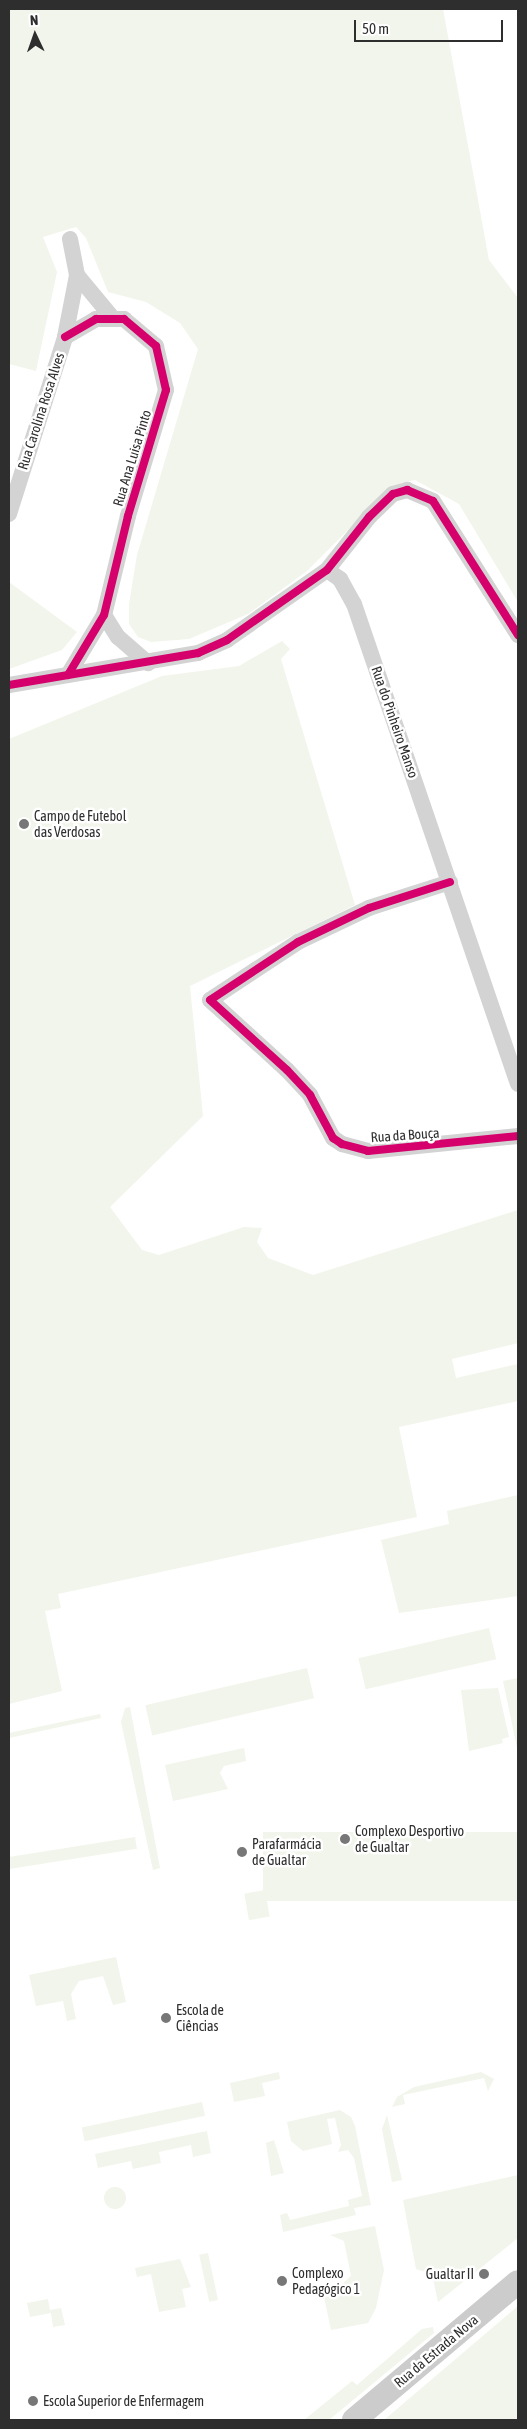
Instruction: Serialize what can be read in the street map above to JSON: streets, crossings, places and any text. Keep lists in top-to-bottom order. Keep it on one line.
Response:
{"streets":{"main road":["Rua da Estrada Nova"],"street":["Rua Carolina Rosa Alves","Rua Ana Luisa Pinto","Rua do Pinheiro Manso","Rua da Bouça"]},"crossings":[["Rua do Pinheiro Manso","Rua da Bouça"]],"places":["Campo de Futebol das Verdosas","Complexo Desportivo de Gualtar","Parafarmácia de Gualtar","Escola de Ciências","Gualtar II","Complexo Pedagógico 1","Escola Superior de Enfermagem"],"scale_bar":"50 m","north":"top"}
